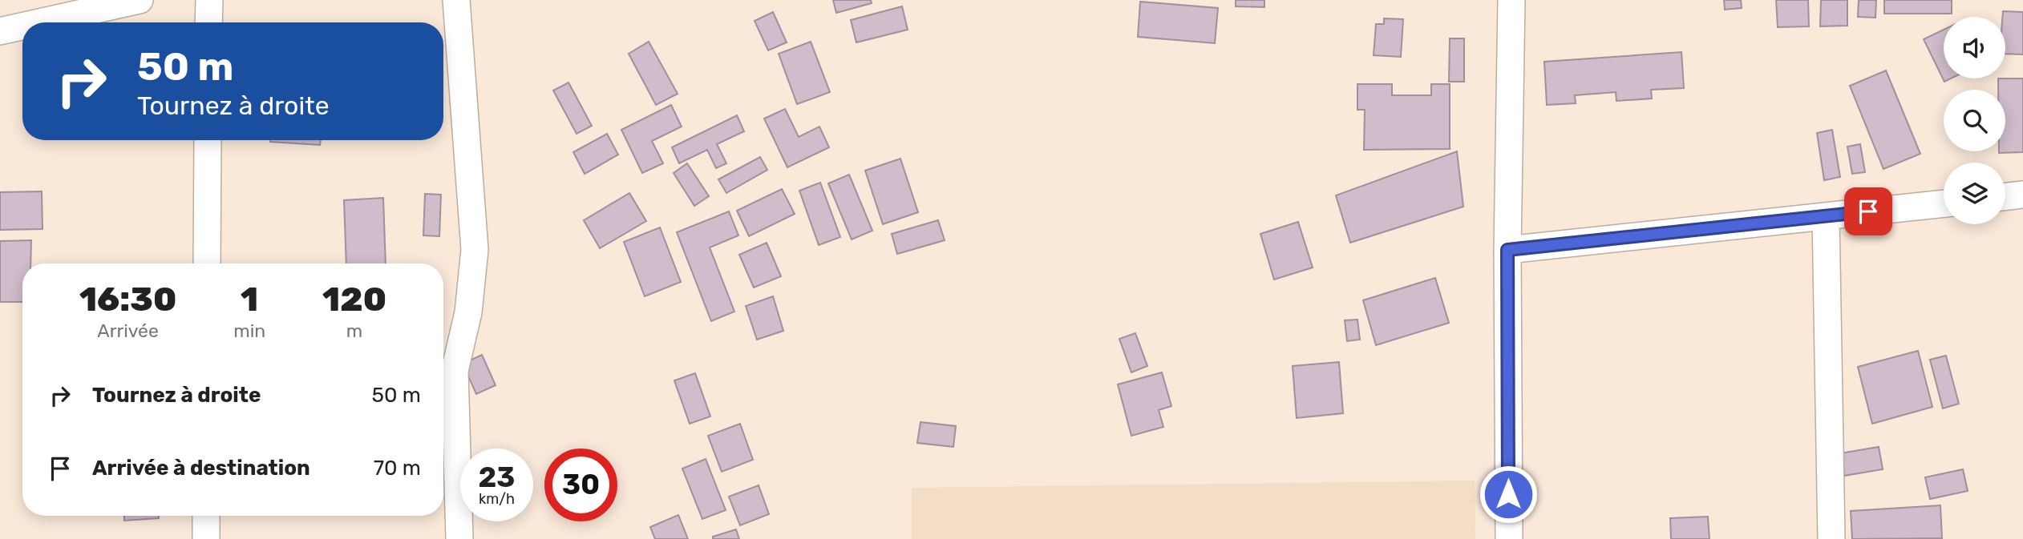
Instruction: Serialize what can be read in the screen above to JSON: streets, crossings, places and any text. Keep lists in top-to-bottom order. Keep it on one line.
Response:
{"page":{"turn":["50 m","Tournez à droite"],"eta":["16:30","Arrivée","1","min","120","m"],"list":[{"name":"Tournez à droite","value":"50 m"},{"name":"Arrivée à destination","value":"70 m"}],"speed":"23 km/h","limit":"30"}}
